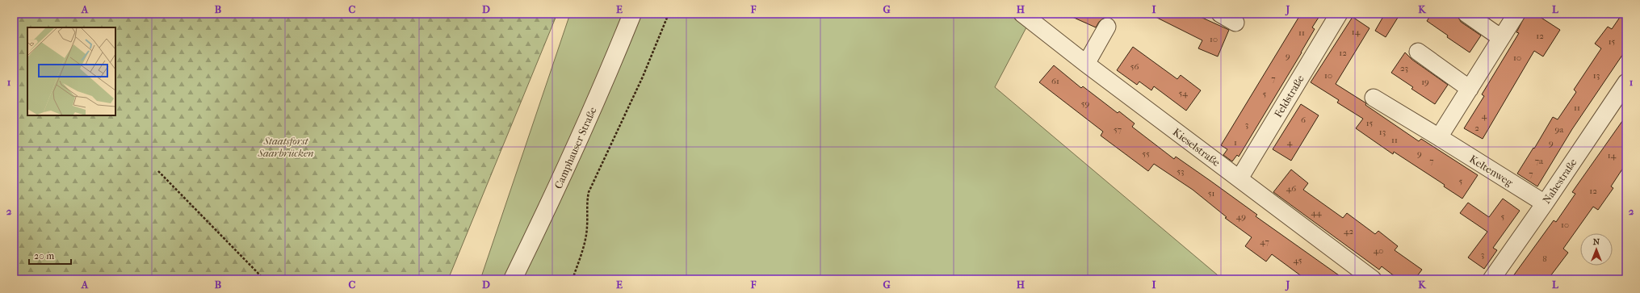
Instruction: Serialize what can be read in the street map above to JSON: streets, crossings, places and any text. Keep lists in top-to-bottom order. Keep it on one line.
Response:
{"streets":{"street":["Feldstraße","Kieselstraße","Camphauser Straße","Keltenweg","Nahestraße"]},"crossings":[["Feldstraße","Kieselstraße"],["Keltenweg","Nahestraße"]],"parks":["Staatsforst Saarbrücken"],"house_numbers":["14","11","12","10","15","12","9","10","56","23","10","13","7","61","19","54","5","59","11","4","6","15","3","2","57","9a","13","11","1","4","9","55","9","14","7","7a","53","7","5","46","12","51","44","49","5","10","42","47","40","3","8","45"],"scale_bar":"20 m","north":"top","grid":{"columns":["A","B","C","D","E","F","G","H","I","J","K","L"],"rows":["1","2"]}}
